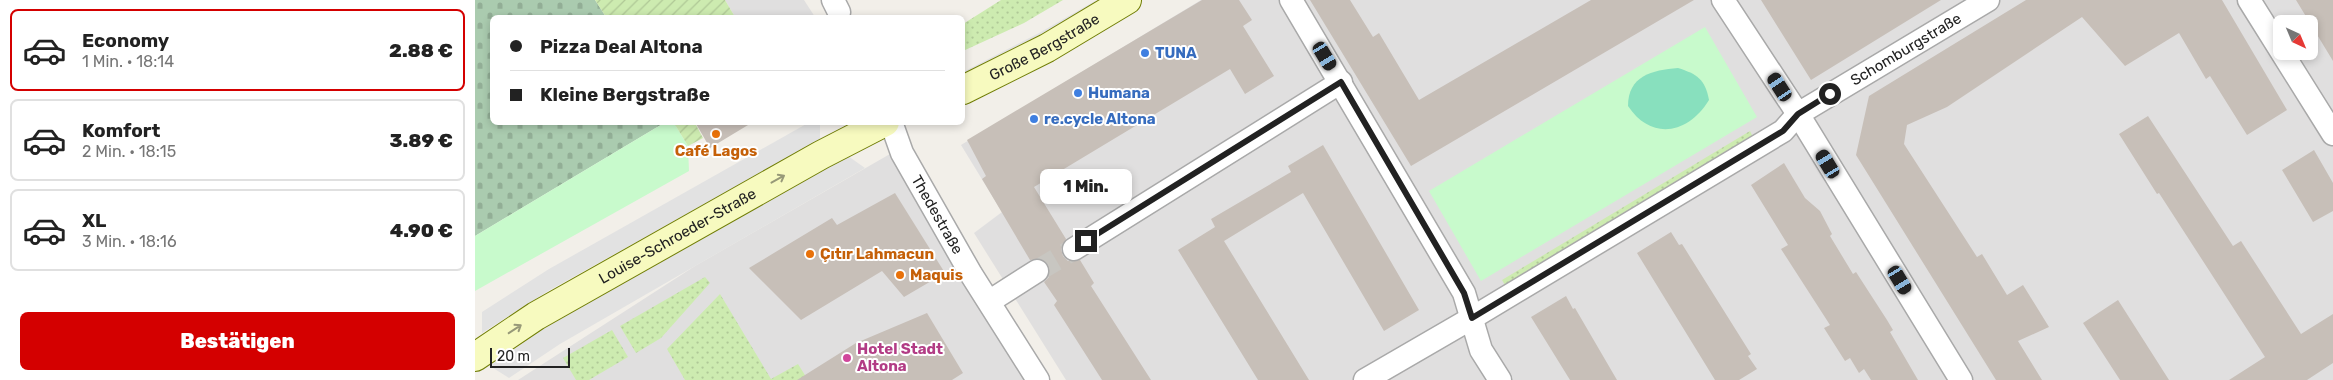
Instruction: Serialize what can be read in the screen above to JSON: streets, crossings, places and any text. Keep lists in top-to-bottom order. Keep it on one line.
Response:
{"streets":{"street":["Große Bergstraße","Schomburgstraße","Thedestraße","Louise-Schroeder-Straße"]},"one_way":["Louise-Schroeder-Straße"],"places":["TUNA","Humana","re.cycle Altona","Café Lagos","Çıtır Lahmacun","Maquis","Hotel Stadt Altona"],"scale_bar":"20 m","north":"bottom right","page":{"list":[{"name":"Economy","note":"1 Min. · 18:14","value":"2.88 €"},{"name":"Komfort","note":"2 Min. · 18:15","value":"3.89 €"},{"name":"XL","note":"3 Min. · 18:16","value":"4.90 €"}],"banner":["Pizza Deal Altona","Kleine Bergstraße"],"bubble":"1 Min.","buttons":"Bestätigen","scale":"20 m"}}
